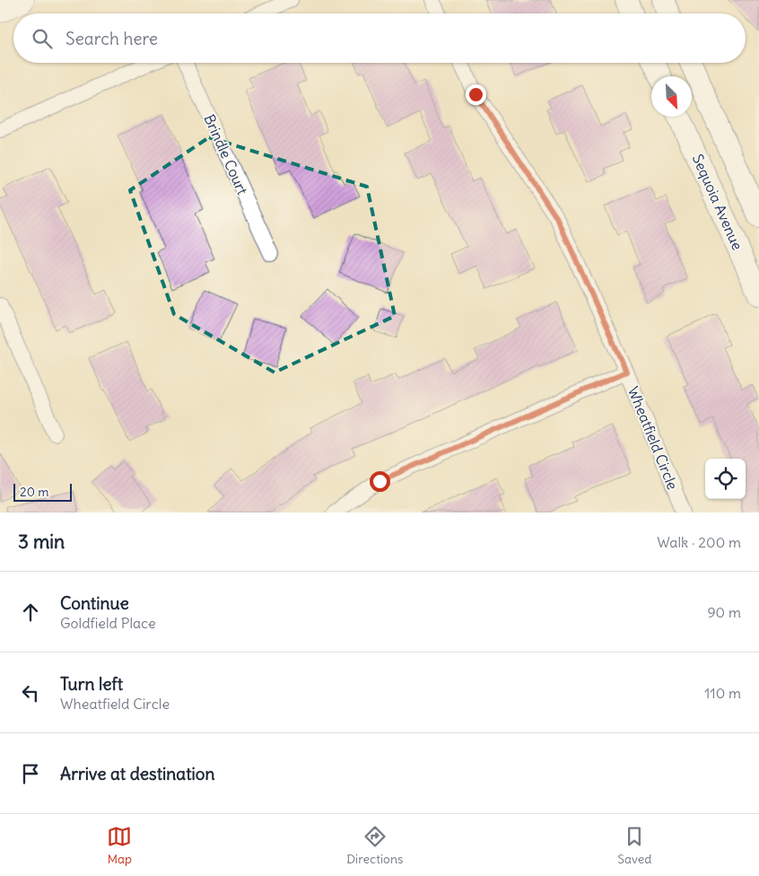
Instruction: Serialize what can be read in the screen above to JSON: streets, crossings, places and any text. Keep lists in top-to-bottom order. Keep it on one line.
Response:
{"streets":{"main road":["Sequoia Avenue"],"street":["Brindle Court","Wheatfield Circle"]},"scale_bar":"20 m","north":"bottom right","page":{"search":"Search here","scale":"20 m","heading":["3 min","Walk · 200 m"],"list":[["Continue","Goldfield Place","90 m"],["Turn left","Wheatfield Circle","110 m"],"Arrive at destination"],"nav":["Map","Directions","Saved"]}}
